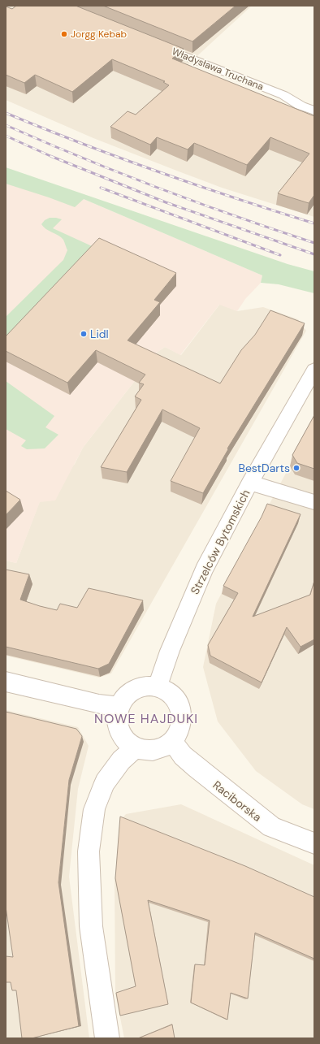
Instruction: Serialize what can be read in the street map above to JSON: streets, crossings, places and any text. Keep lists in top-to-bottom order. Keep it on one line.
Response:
{"streets":{"street":["Władysława Truchana","Strzelców Bytomskich","Raciborska"]},"crossings":[["Strzelców Bytomskich","Raciborska"]],"districts":["NOWE HAJDUKI"],"places":["Jorgg Kebab","Lidl","BestDarts"]}
